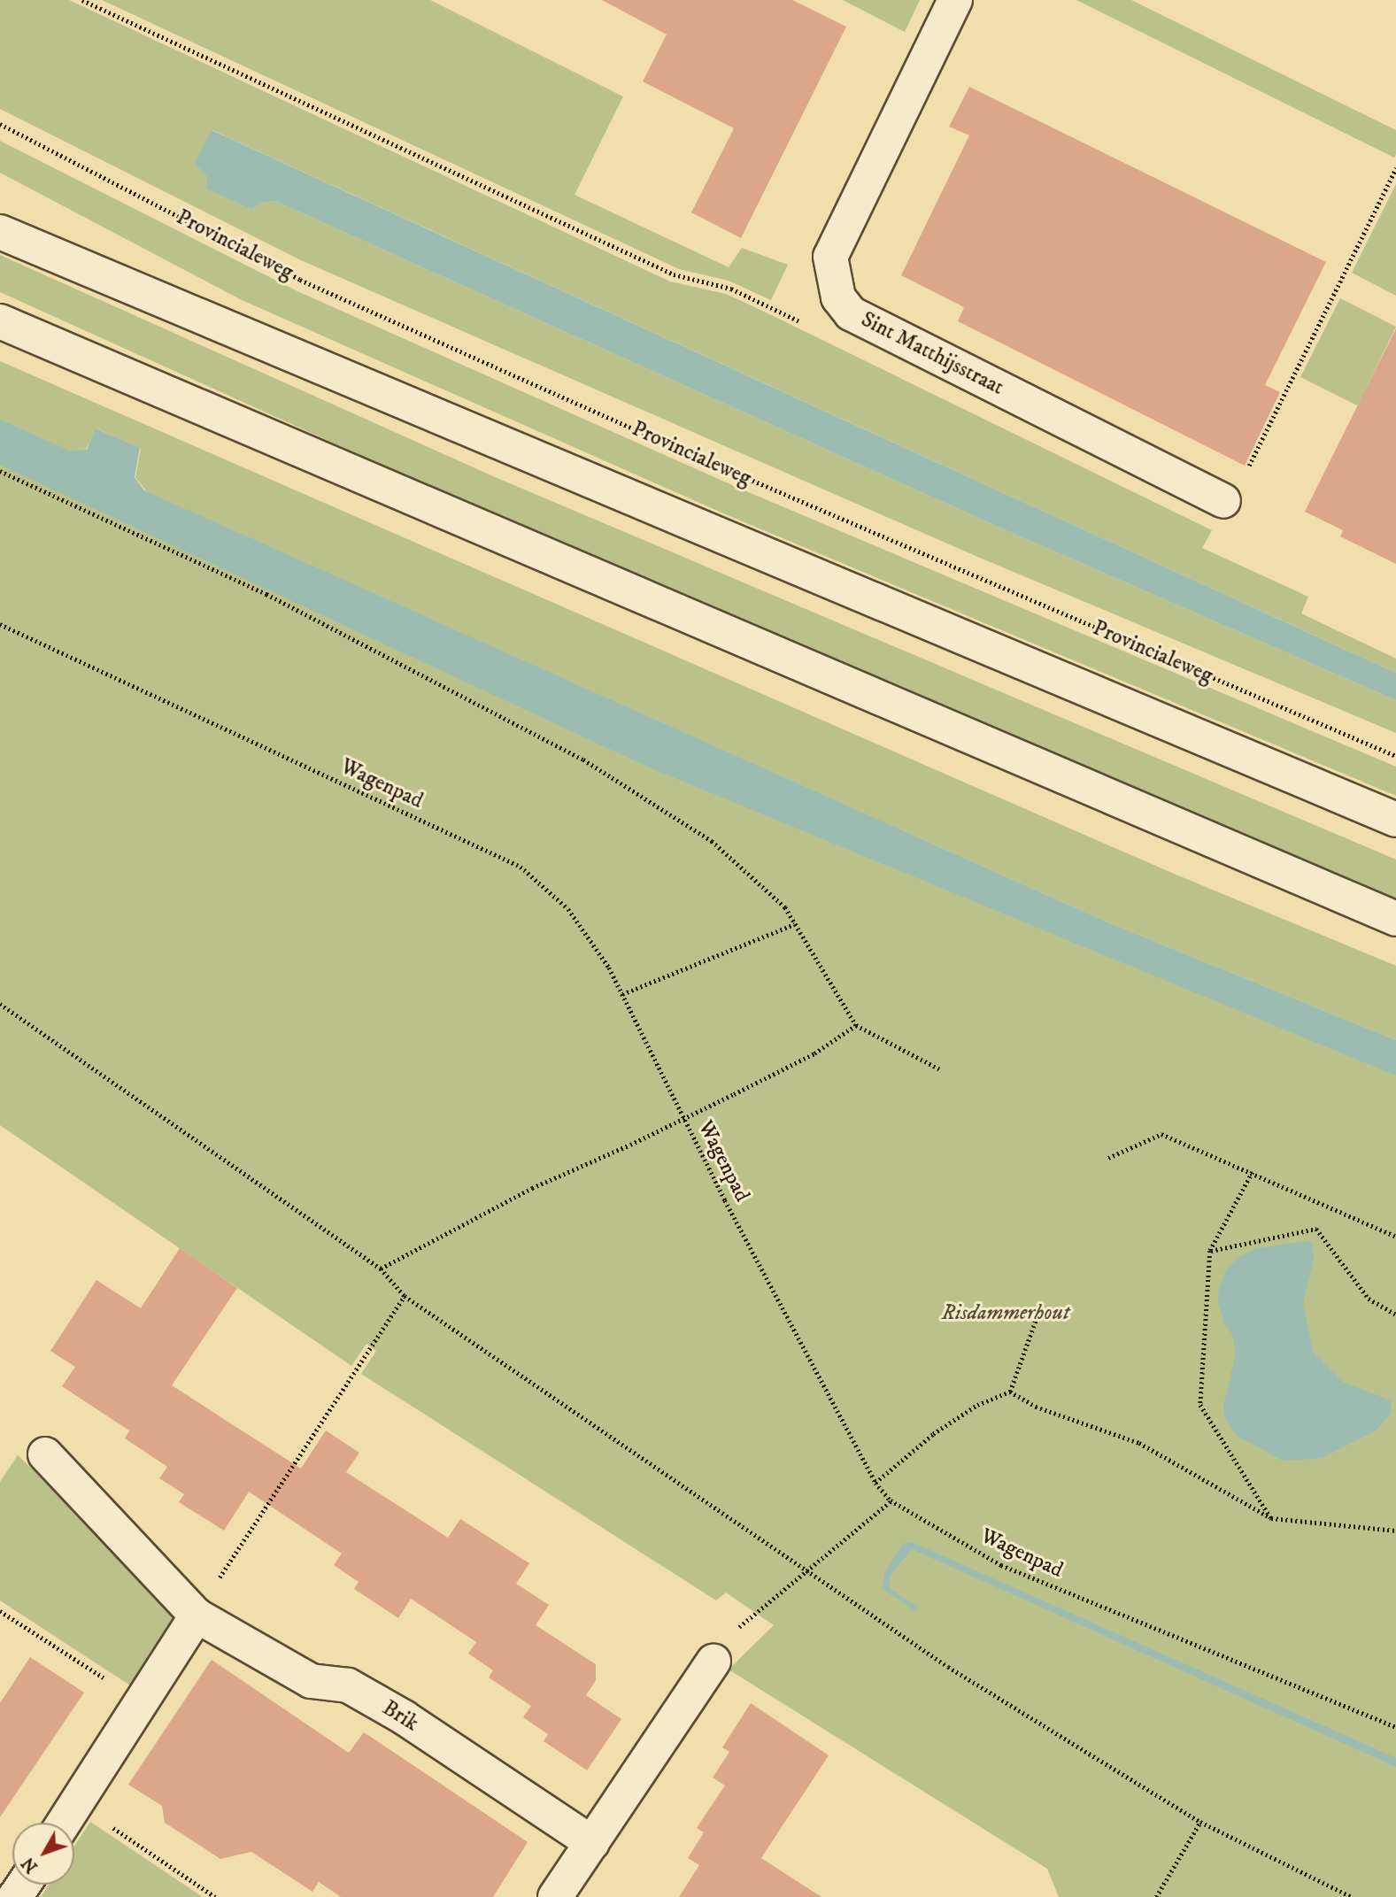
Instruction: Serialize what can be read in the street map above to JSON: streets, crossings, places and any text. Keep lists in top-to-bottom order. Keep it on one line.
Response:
{"streets":{"main road":["Sint Matthijsstraat","Brik"],"path":["Provincialeweg","Wagenpad"]},"parks":["Risdammerhout"],"north":"bottom left"}
